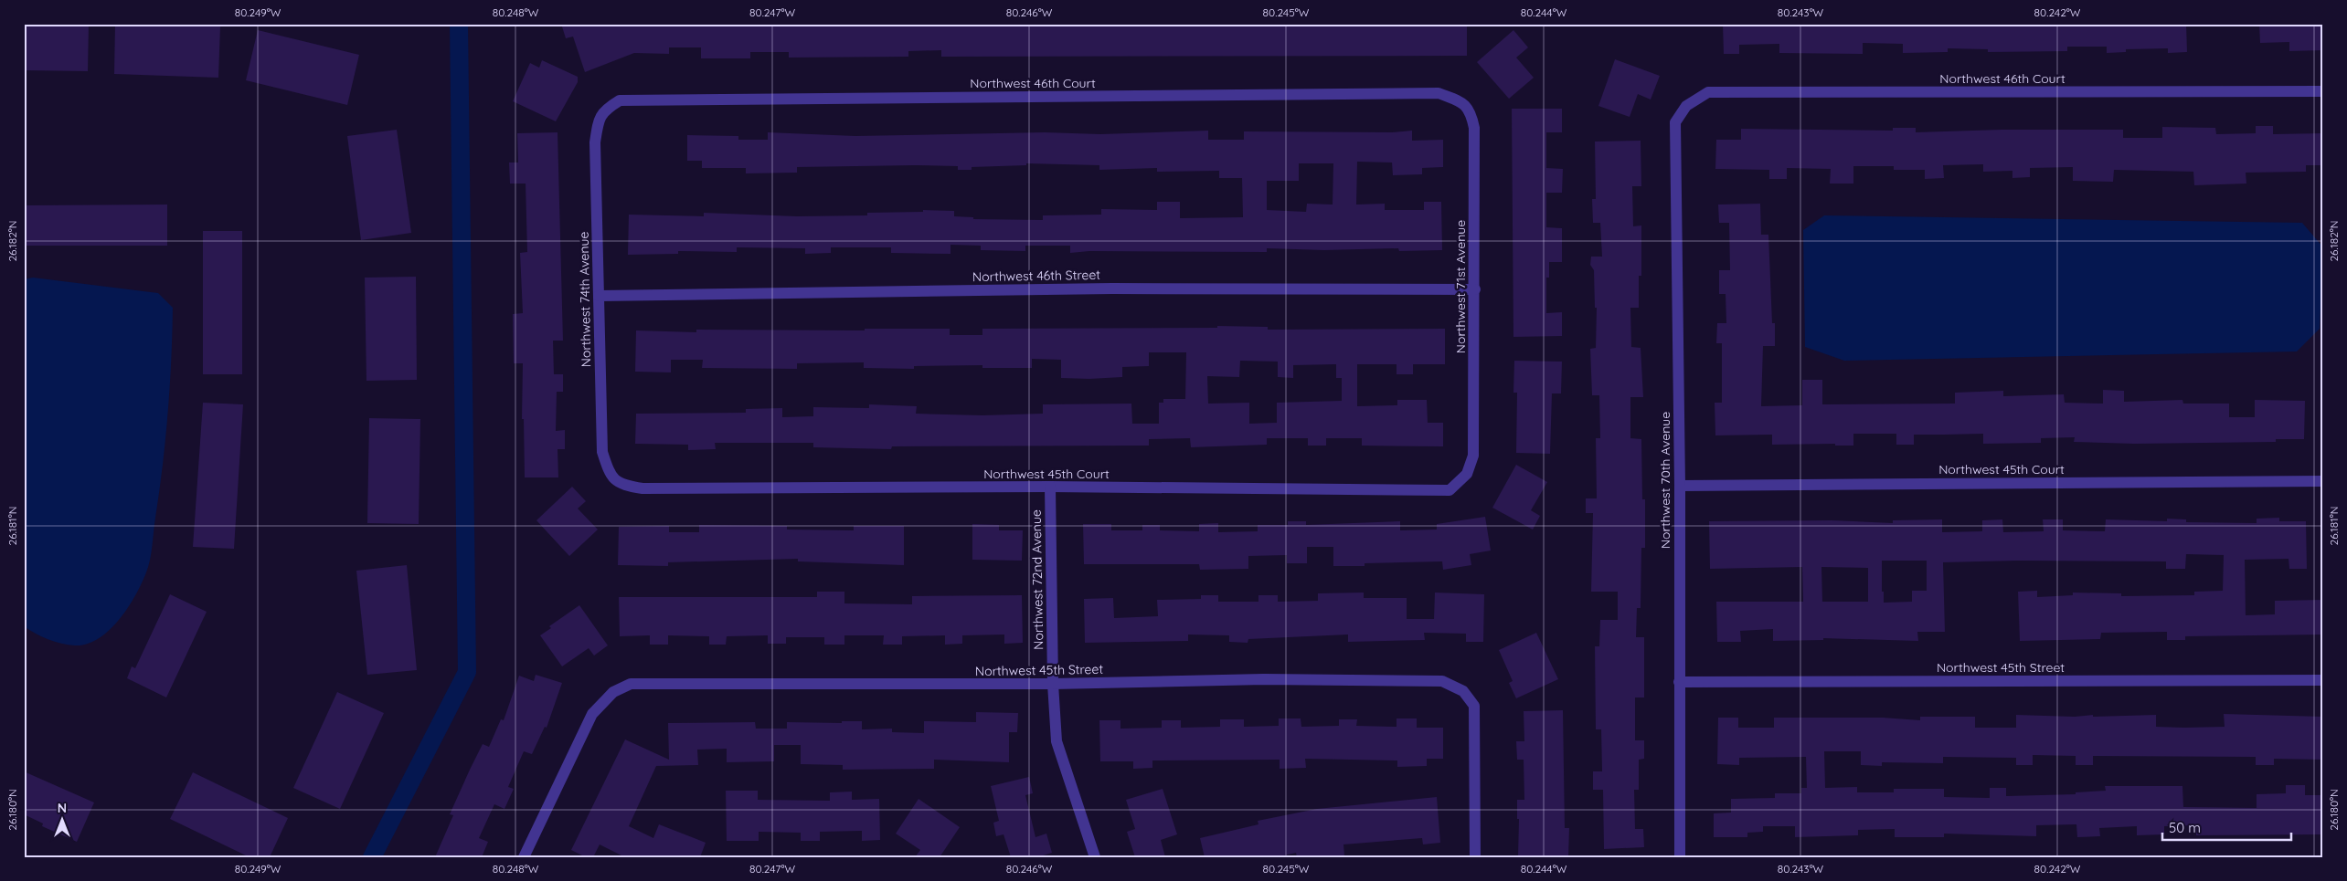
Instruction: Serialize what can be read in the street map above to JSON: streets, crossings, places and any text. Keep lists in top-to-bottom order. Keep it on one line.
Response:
{"streets":{"street":["Northwest 46th Court","Northwest 46th Street","Northwest 71st Avenue","Northwest 74th Avenue","Northwest 45th Court","Northwest 70th Avenue","Northwest 72nd Avenue","Northwest 45th Street"]},"crossings":[["Northwest 46th Court","Northwest 71st Avenue"],["Northwest 46th Court","Northwest 74th Avenue"],["Northwest 46th Court","Northwest 70th Avenue"],["Northwest 46th Street","Northwest 71st Avenue"],["Northwest 46th Street","Northwest 74th Avenue"],["Northwest 71st Avenue","Northwest 45th Court"],["Northwest 74th Avenue","Northwest 45th Court"],["Northwest 45th Court","Northwest 70th Avenue"],["Northwest 45th Court","Northwest 72nd Avenue"],["Northwest 70th Avenue","Northwest 45th Street"],["Northwest 72nd Avenue","Northwest 45th Street"]],"scale_bar":"50 m","north":"top","coordinates":["80.249°W","80.248°W","80.247°W","80.246°W","80.245°W","80.244°W","80.243°W","80.242°W","26.182°N","26.181°N","26.180°N"]}
